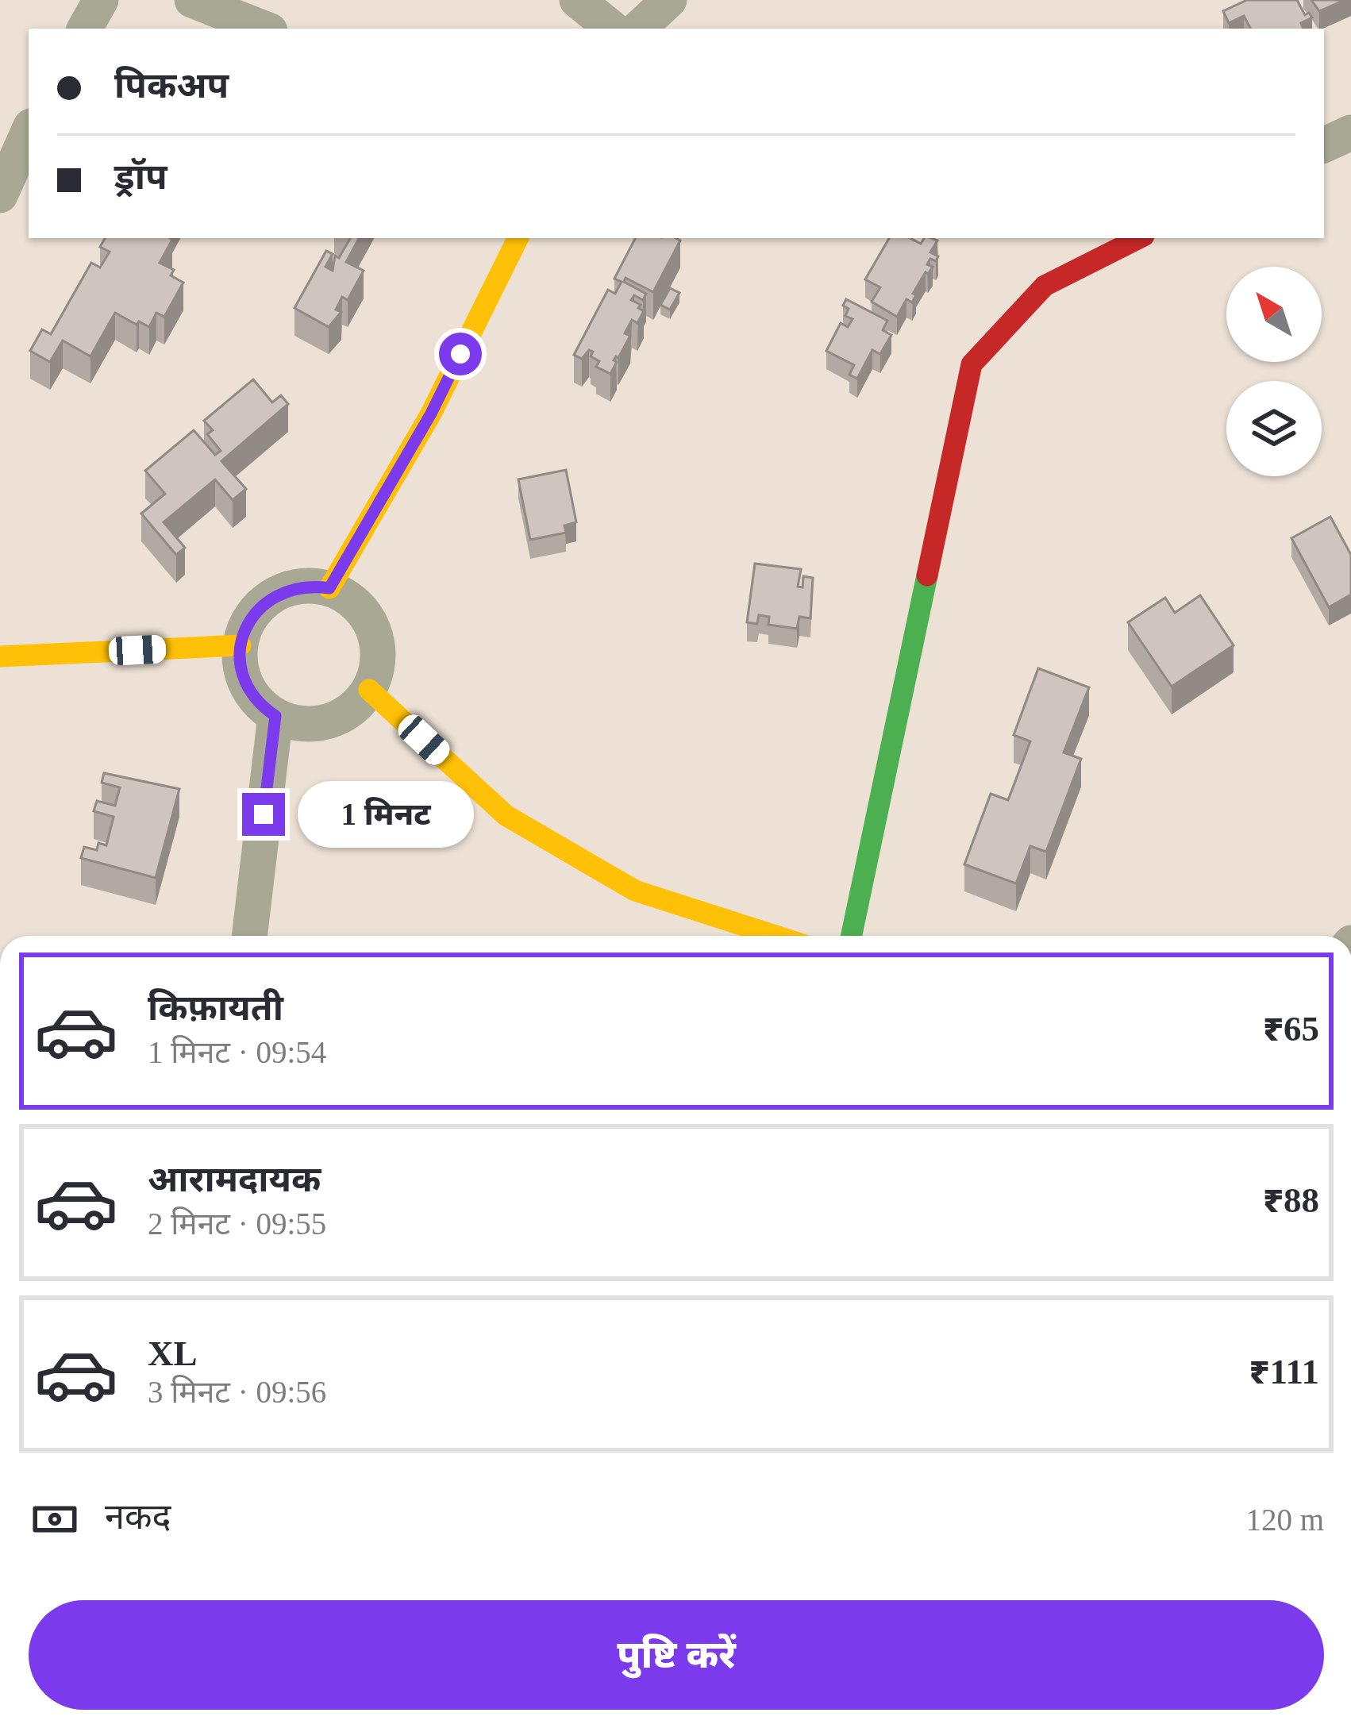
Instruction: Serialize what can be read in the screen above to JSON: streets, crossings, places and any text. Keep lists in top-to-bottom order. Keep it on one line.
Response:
{"north":"top left","page":{"banner":["पिकअप","ड्रॉप"],"bubble":"1 मिनट","list":[{"name":"किफ़ायती","note":"1 मिनट · 09:54","value":"₹65"},{"name":"आरामदायक","note":"2 मिनट · 09:55","value":"₹88"},{"name":"XL","note":"3 मिनट · 09:56","value":"₹111"}],"pay":["नकद","120 m"],"buttons":"पुष्टि करें"}}
